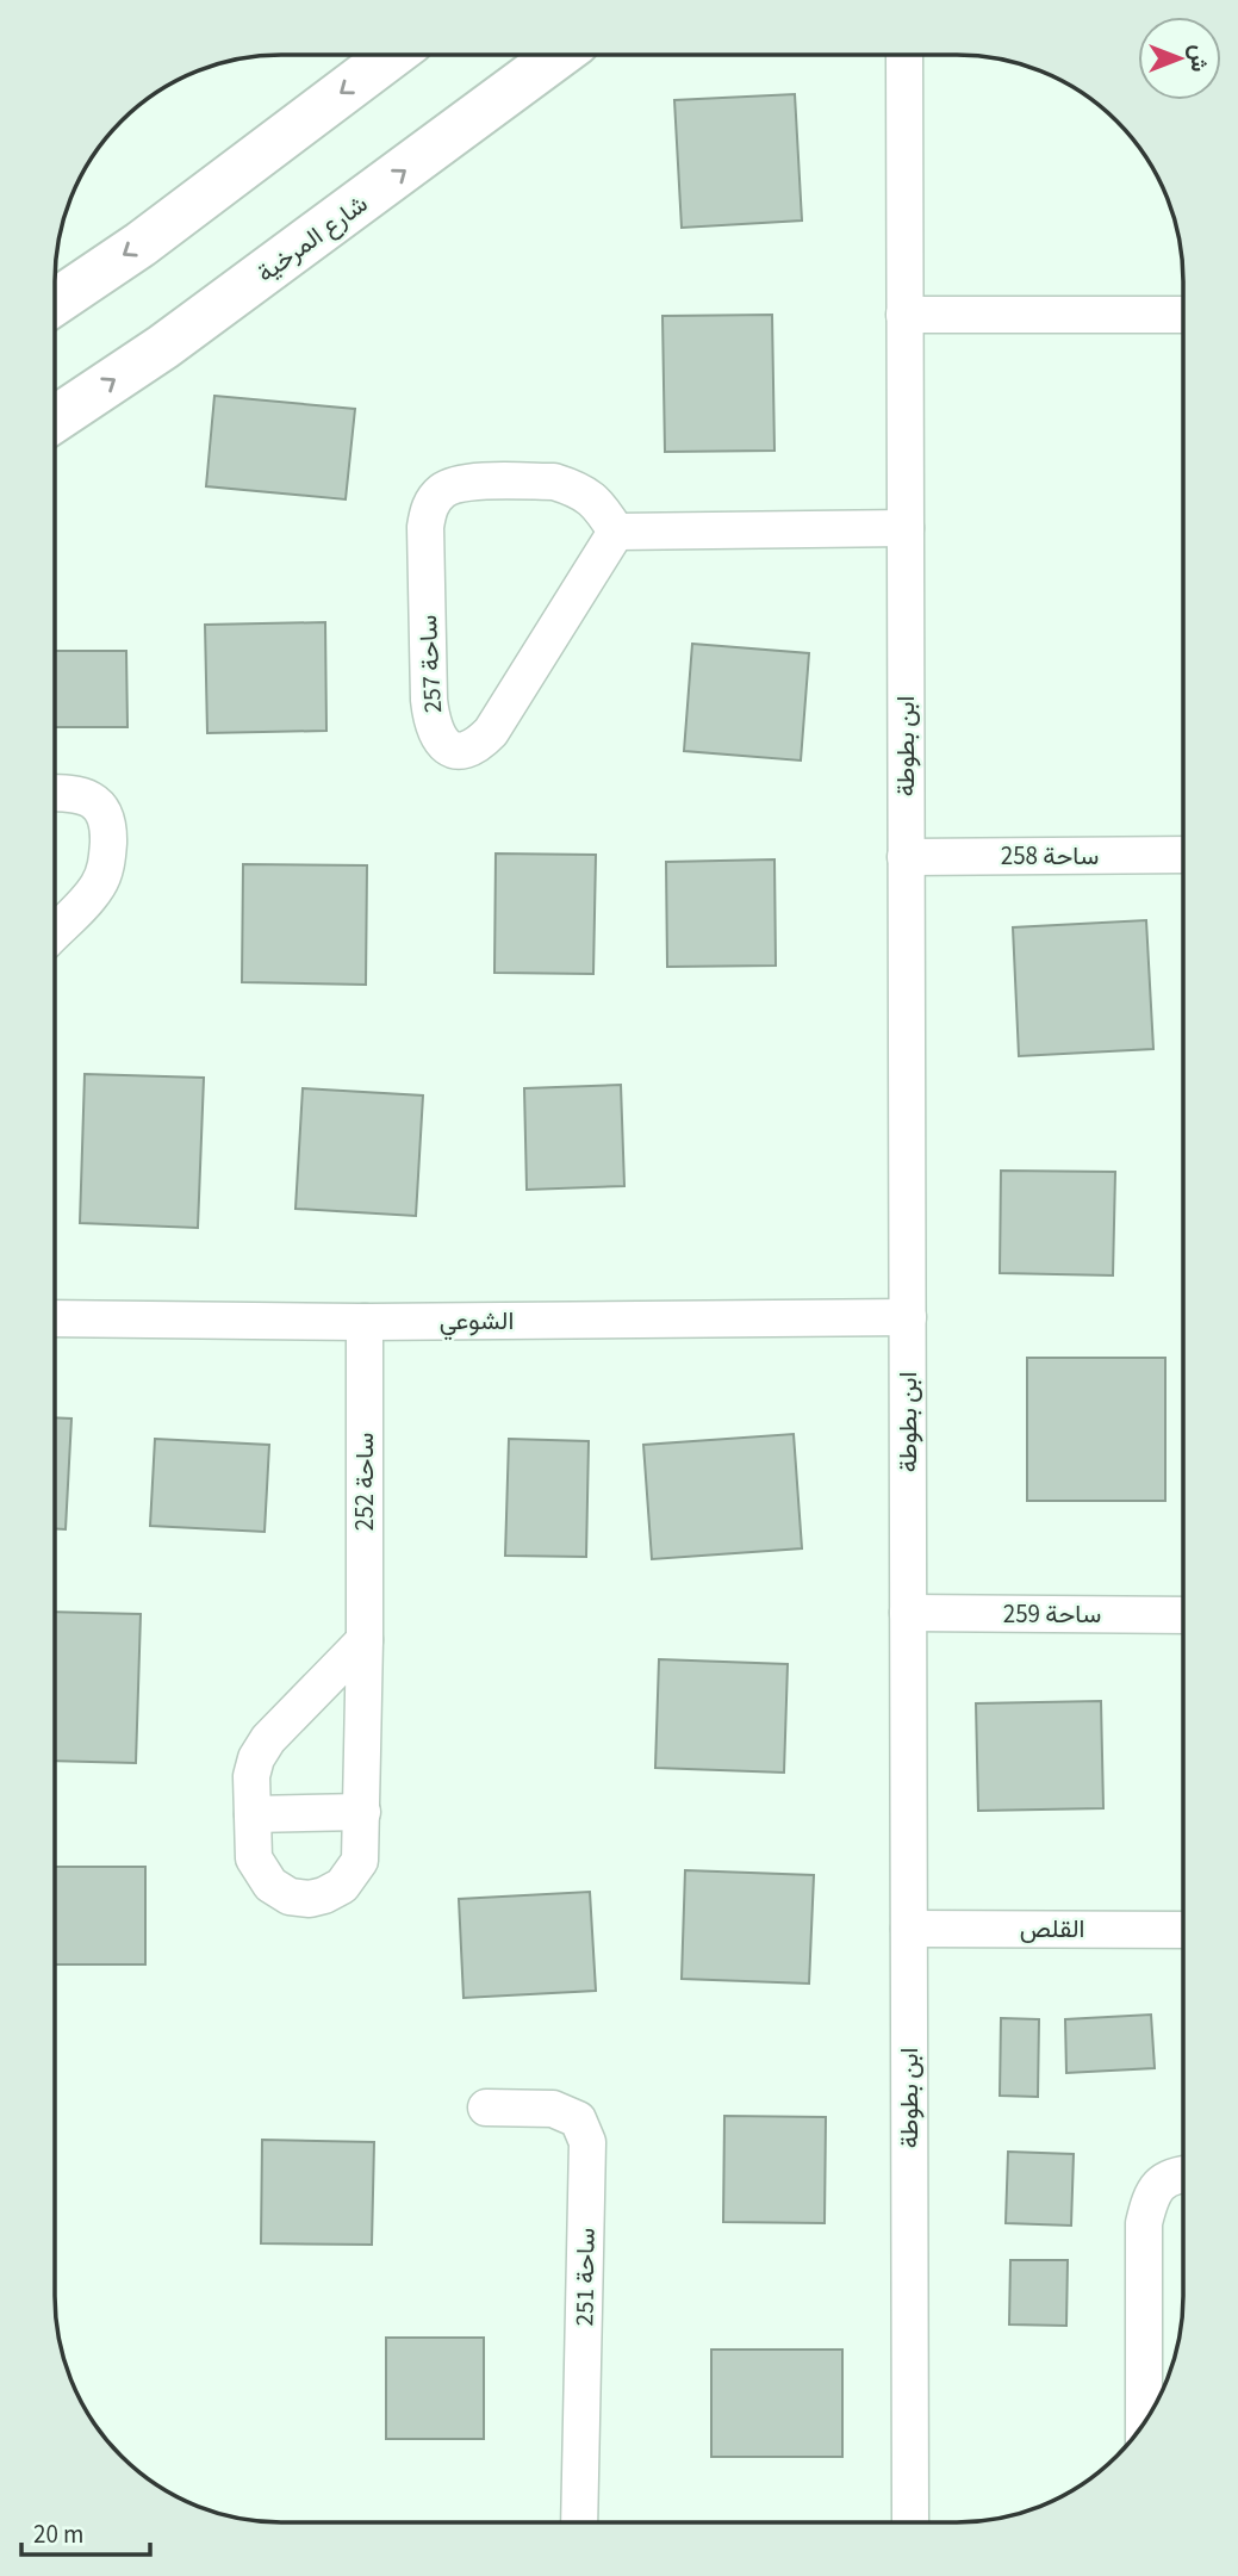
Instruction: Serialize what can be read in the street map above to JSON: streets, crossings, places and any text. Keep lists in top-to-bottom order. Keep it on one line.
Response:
{"streets":{"highway":["شارع المرخية"],"street":["ساحة 257","ابن بطوطة","ساحة 258","الشوعي","ساحة 252","ساحة 259","القلص","ساحة 251"]},"crossings":[["ابن بطوطة","ساحة 258"],["ابن بطوطة","الشوعي"],["ابن بطوطة","ساحة 259"],["ابن بطوطة","القلص"],["الشوعي","ساحة 252"]],"scale_bar":"20 m","north":"right"}
